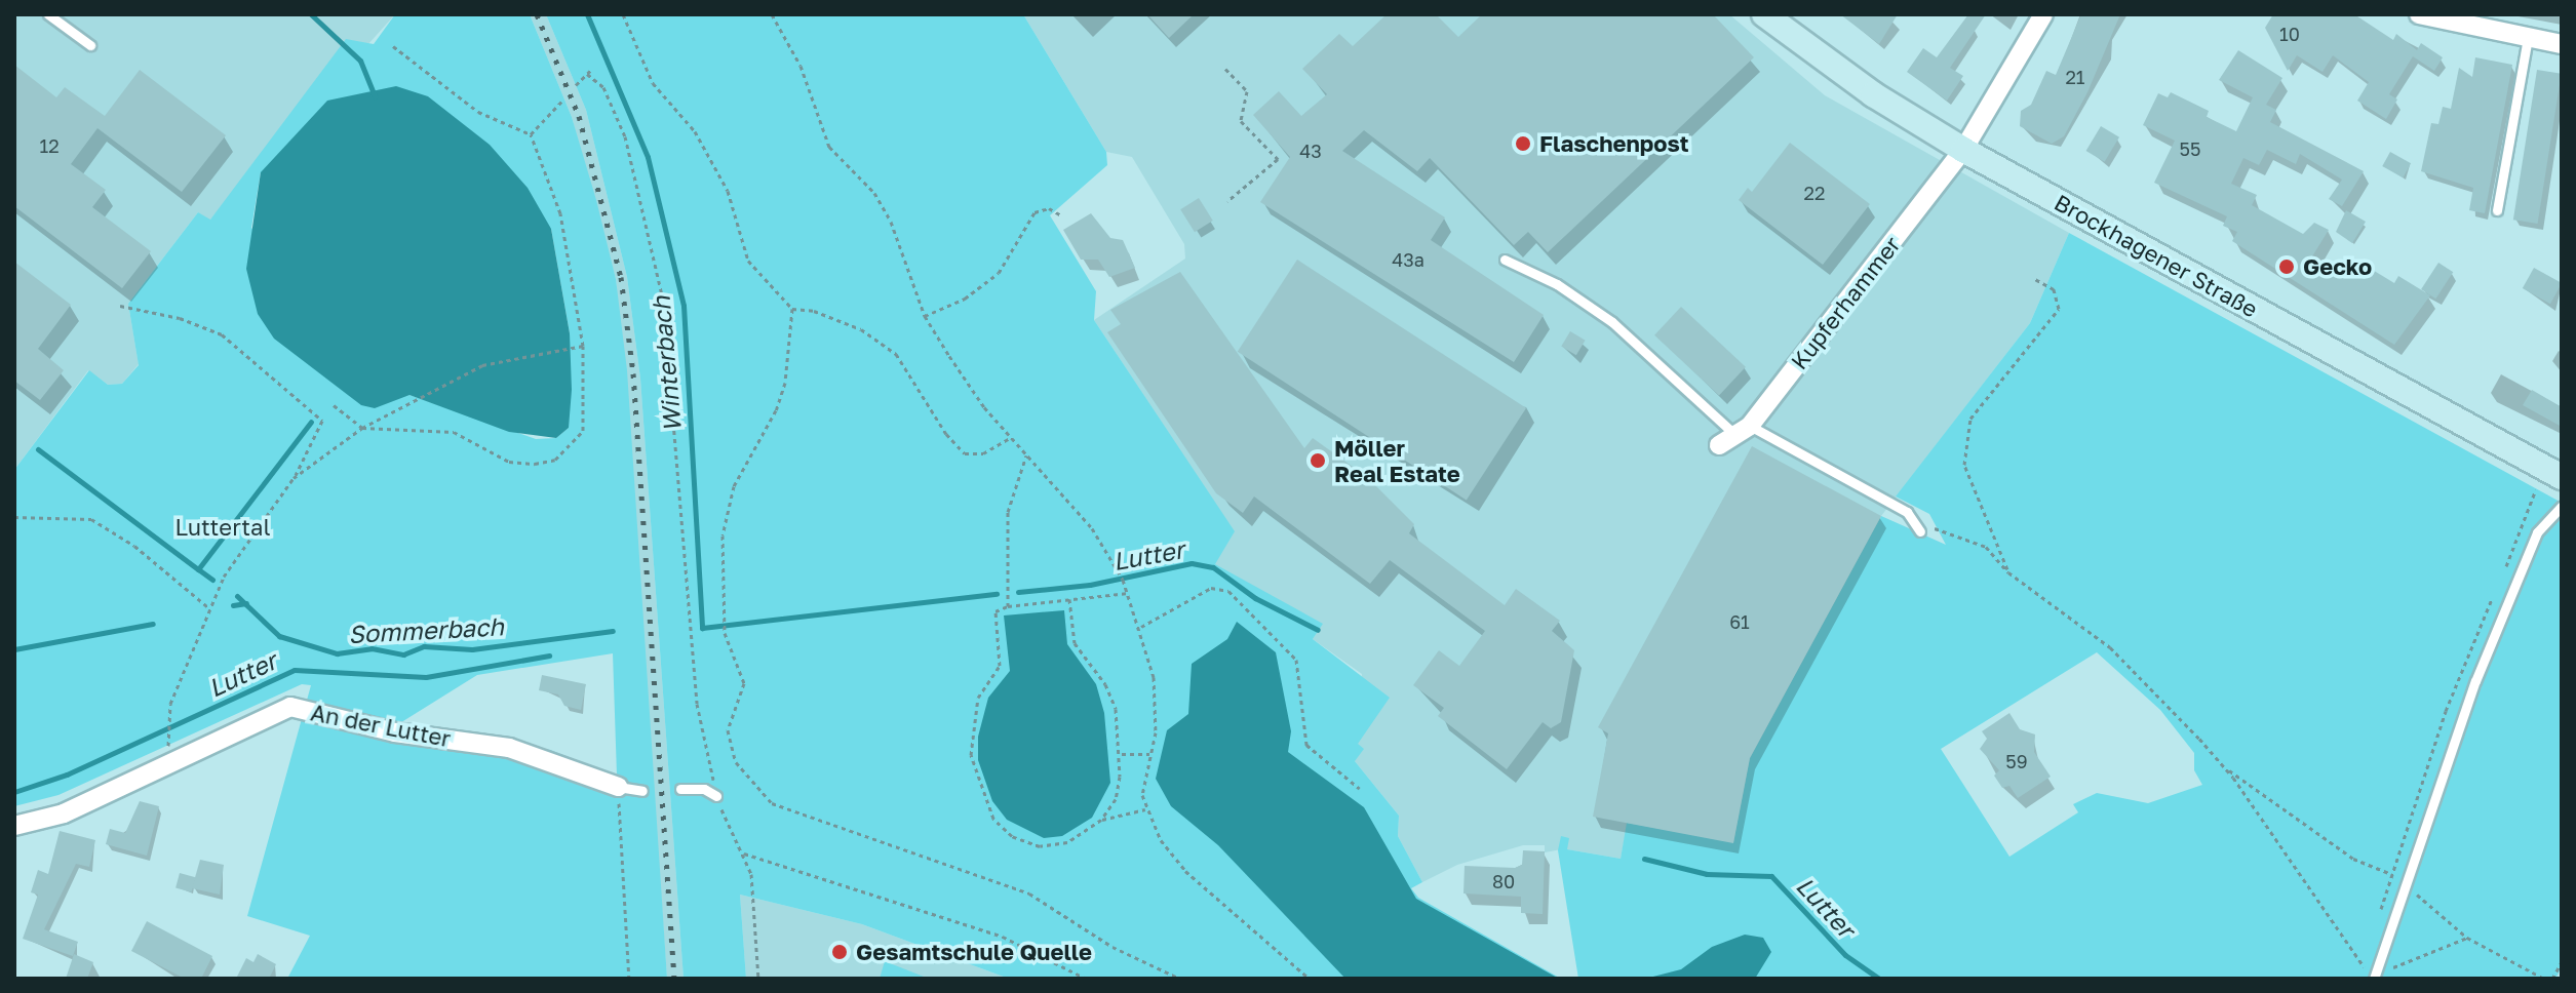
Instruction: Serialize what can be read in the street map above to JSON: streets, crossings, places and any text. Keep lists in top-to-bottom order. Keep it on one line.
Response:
{"streets":{"main road":["Brockhagener Straße"],"street":["Kupferhammer","An der Lutter"]},"crossings":[["Brockhagener Straße","Kupferhammer"]],"water":["Winterbach","Lutter","Sommerbach"],"parks":["Luttertal"],"places":["Flaschenpost","Gecko","Möller Real Estate","Gesamtschule Quelle"],"house_numbers":["10","21","12","55","43","22","43a","61","59","80"]}
